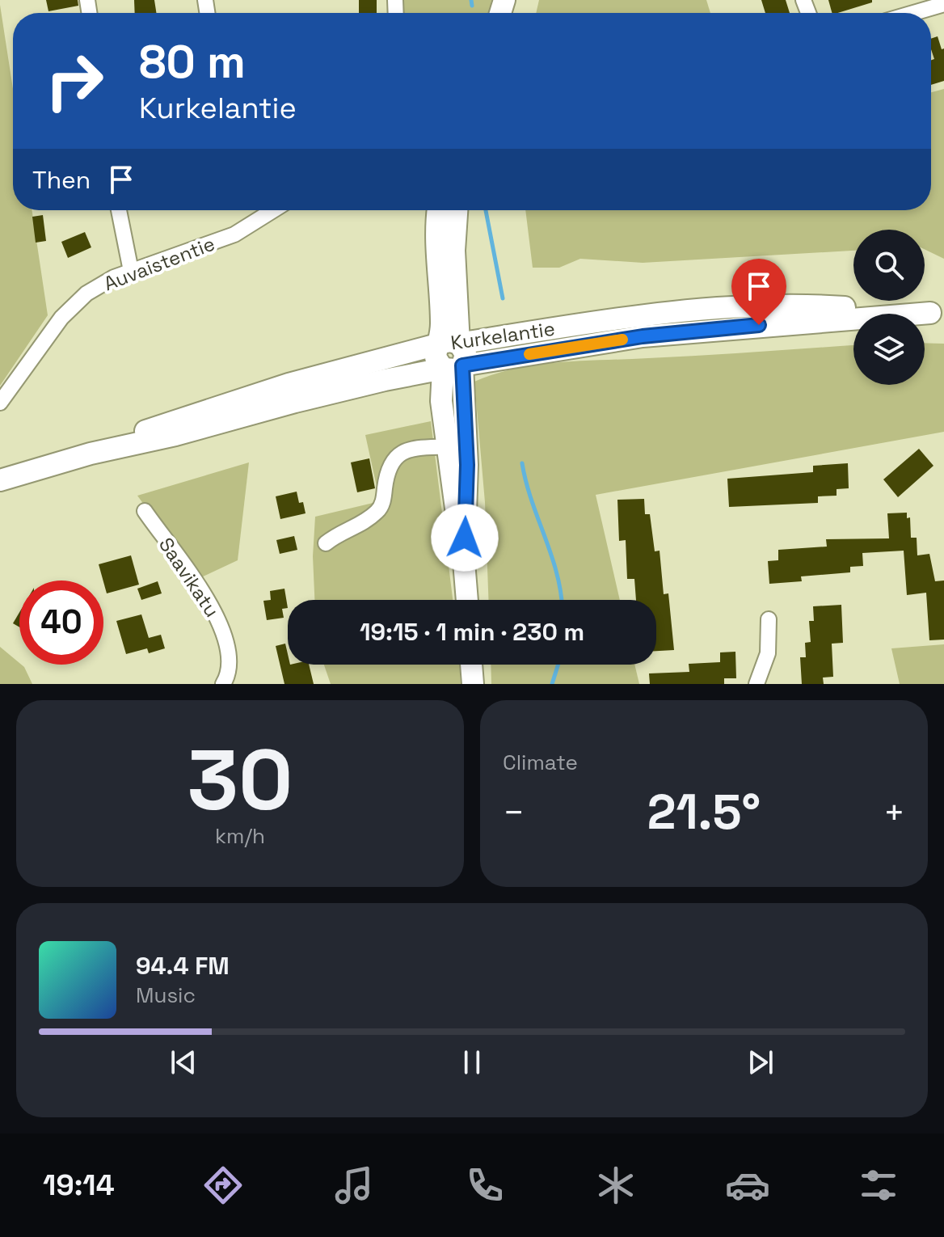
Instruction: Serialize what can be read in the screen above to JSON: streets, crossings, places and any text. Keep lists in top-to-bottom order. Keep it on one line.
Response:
{"streets":{"street":["Auvaistentie","Kurkelantie","Saavikatu"]},"page":{"turn":["80 m","Kurkelantie"],"then":"Then","limit":"40","trip":"19:15 · 1 min · 230 m","tile":[["30","km/h"],"Climate"],"heat":["−","21.5°","+"],"song":["94.4 FM","Music"],"tabs":"19:14"}}
